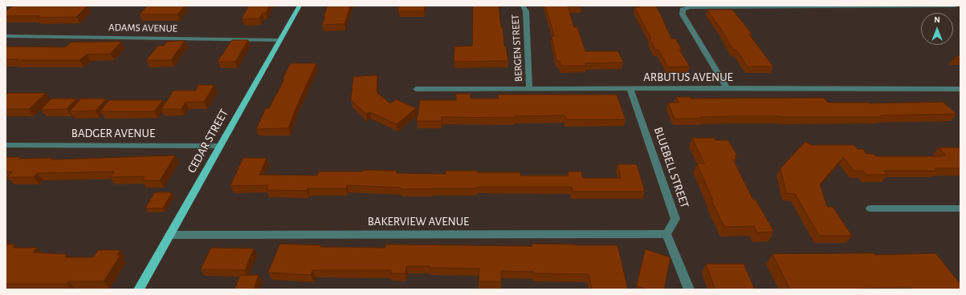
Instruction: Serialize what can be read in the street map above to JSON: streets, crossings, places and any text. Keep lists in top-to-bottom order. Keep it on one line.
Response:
{"streets":{"main road":["CEDAR STREET"],"street":["ADAMS AVENUE","BERGEN STREET","ARBUTUS AVENUE","BADGER AVENUE","BLUEBELL STREET","BAKERVIEW AVENUE"]},"crossings":[["ADAMS AVENUE","CEDAR STREET"],["BERGEN STREET","ARBUTUS AVENUE"],["ARBUTUS AVENUE","BLUEBELL STREET"],["BADGER AVENUE","CEDAR STREET"],["CEDAR STREET","BAKERVIEW AVENUE"],["BLUEBELL STREET","BAKERVIEW AVENUE"]],"north":"top"}
